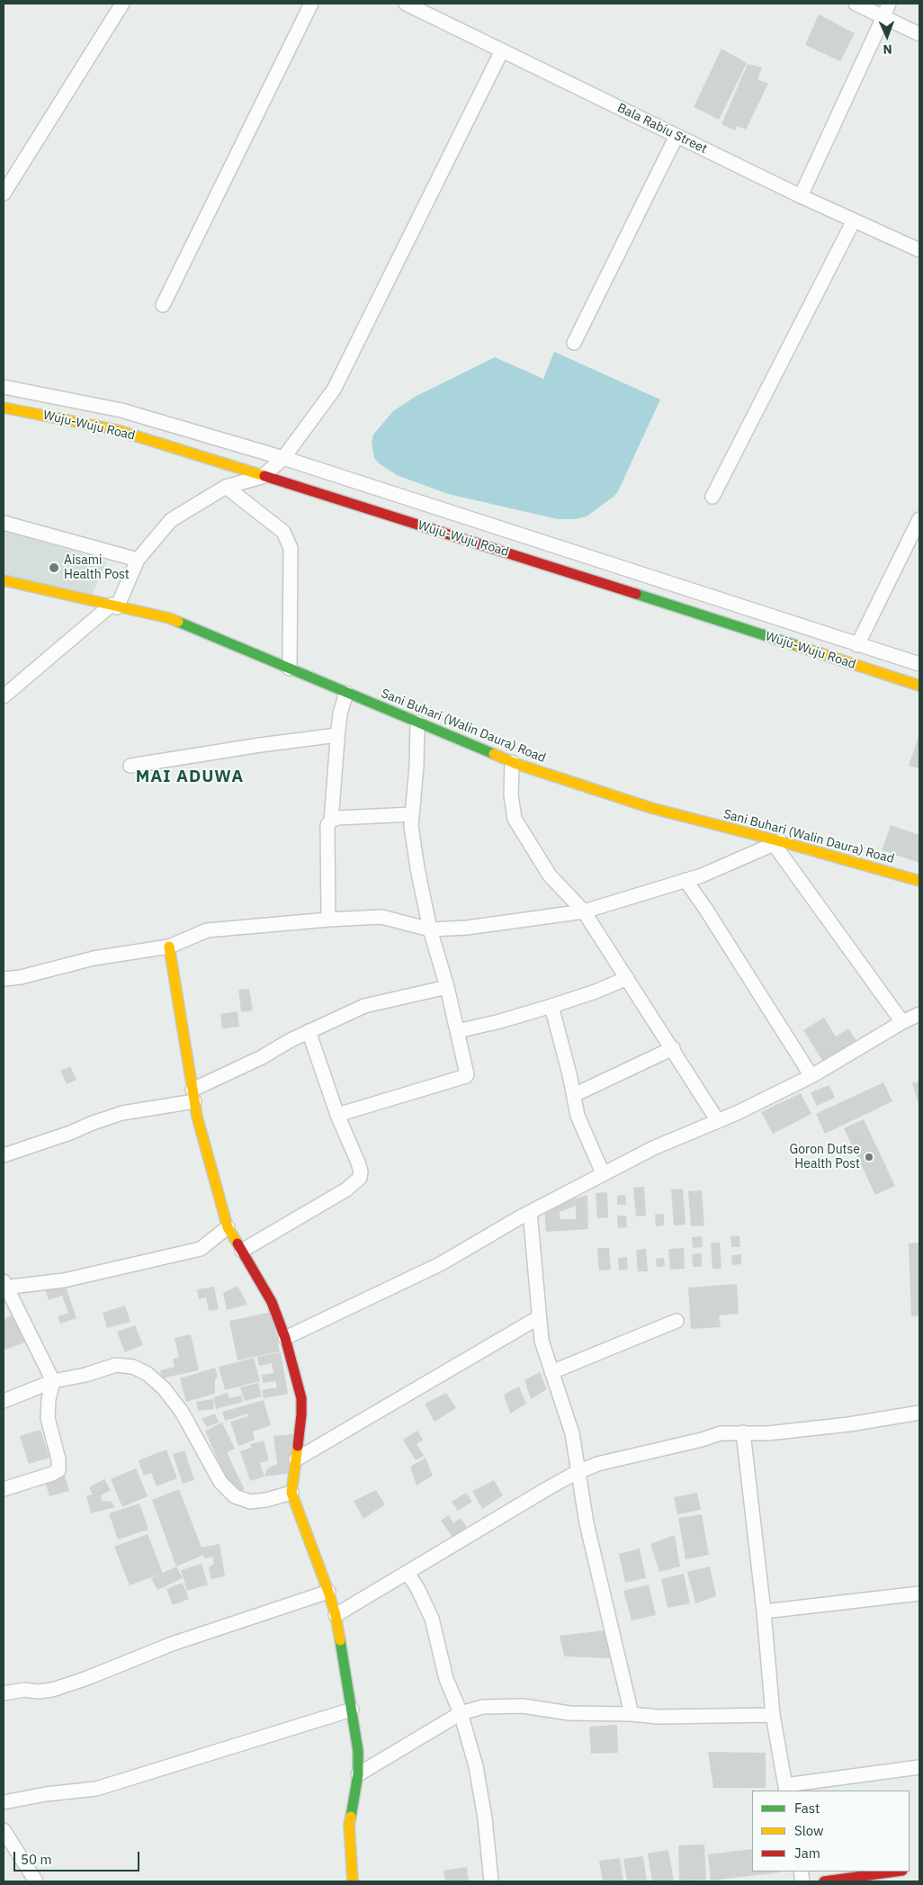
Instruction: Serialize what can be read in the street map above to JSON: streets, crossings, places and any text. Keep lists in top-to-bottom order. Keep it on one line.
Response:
{"streets":{"street":["Bala Rabiu Street","Wuju-Wuju Road","Sani Buhari (Walin Daura) Road"]},"districts":["MAI ADUWA"],"places":["Aisami Health Post","Goron Dutse Health Post"],"legend":["Fast","Slow","Jam"],"scale_bar":"50 m","north":"bottom"}
